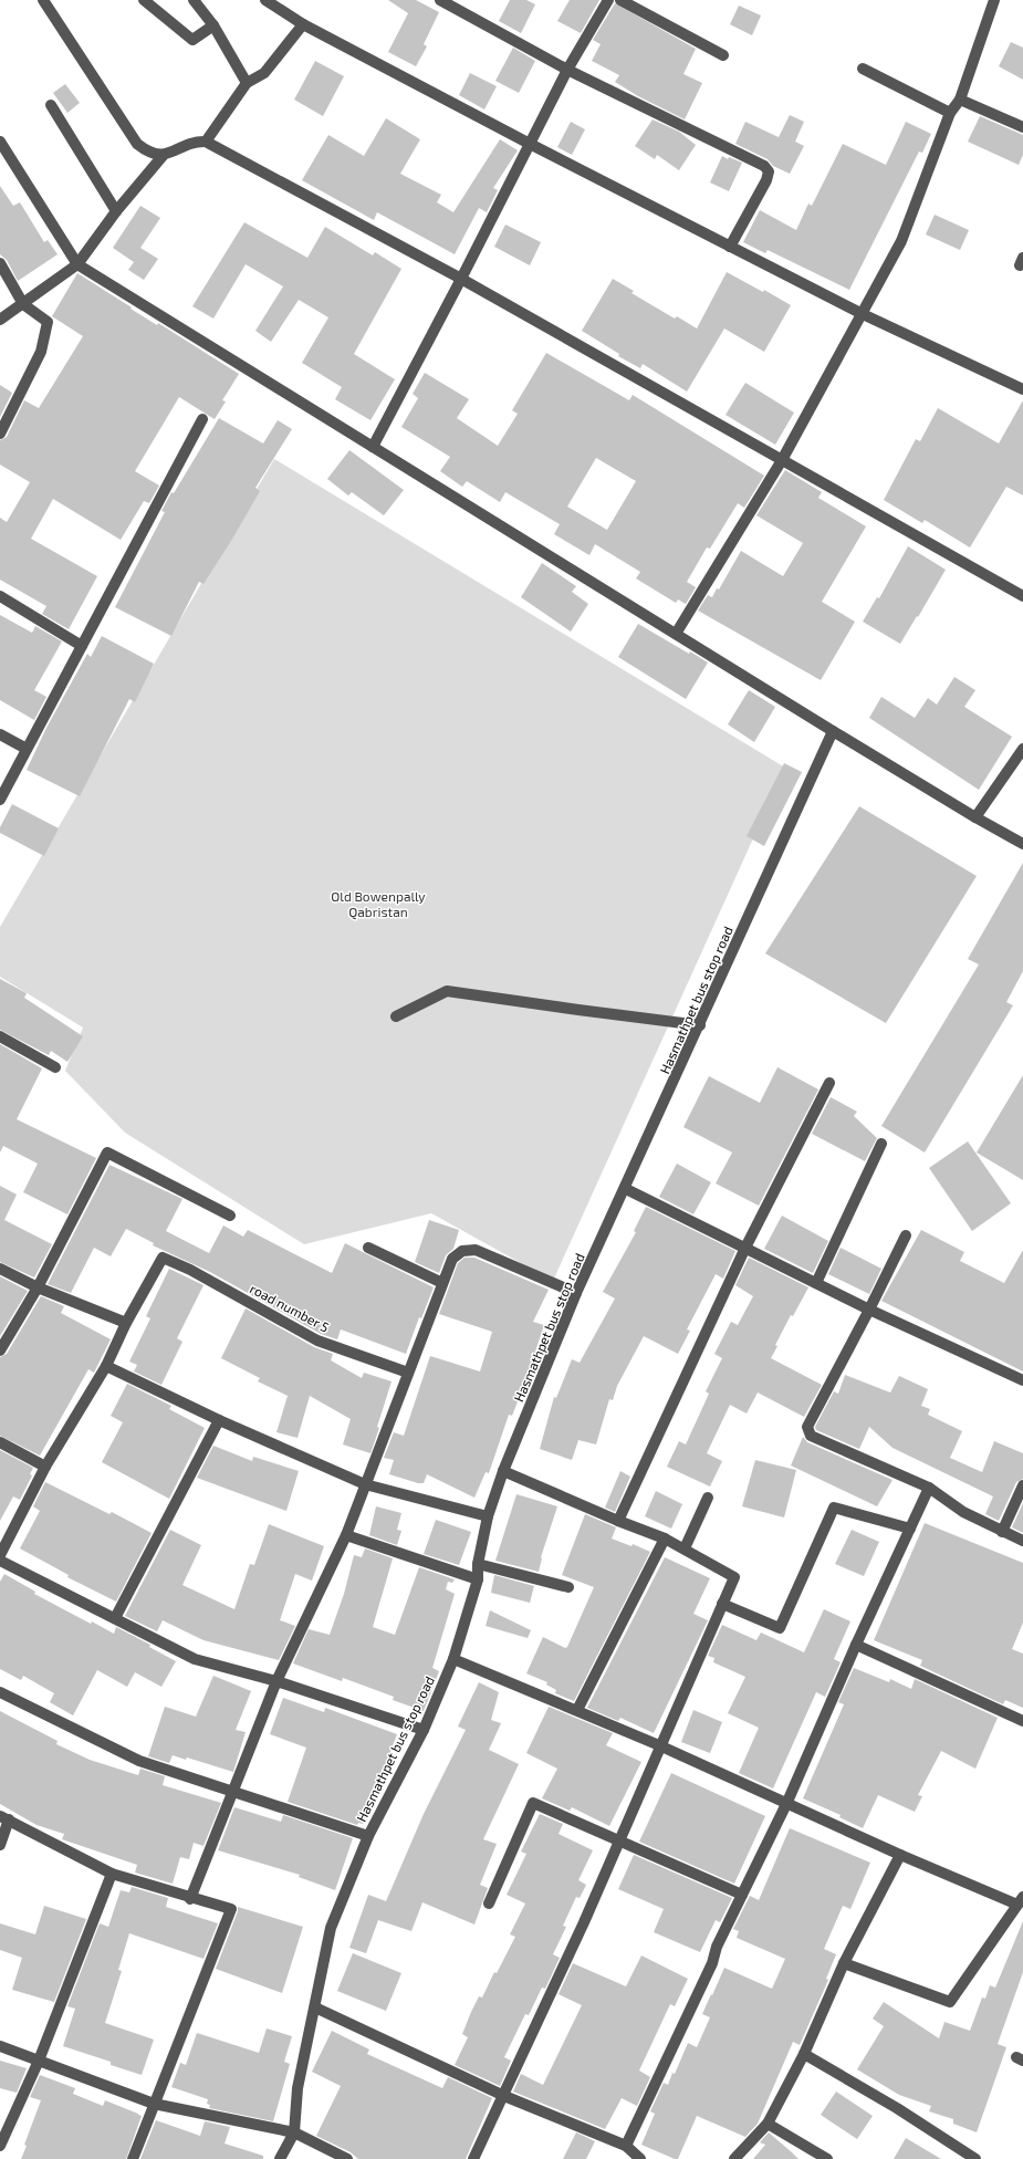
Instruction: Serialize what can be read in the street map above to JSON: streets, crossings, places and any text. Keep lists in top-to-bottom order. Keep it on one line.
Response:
{"streets":{"street":["Hasmathpet bus stop road","road number 5"]},"parks":["Old Bowenpally Qabristan"]}
